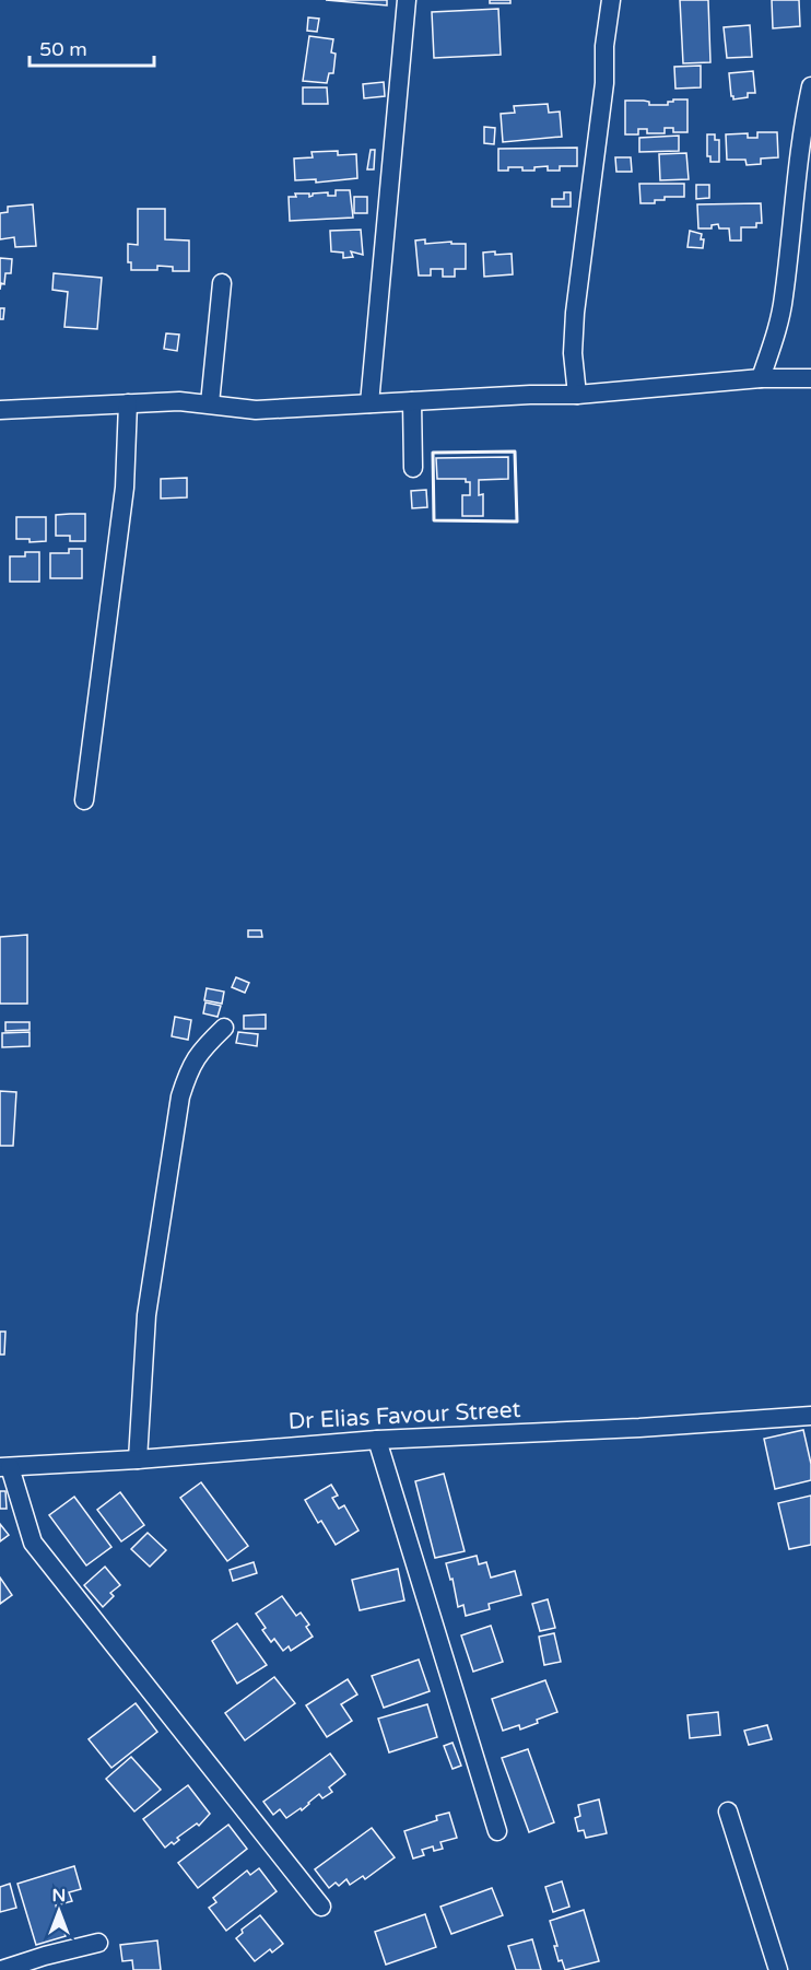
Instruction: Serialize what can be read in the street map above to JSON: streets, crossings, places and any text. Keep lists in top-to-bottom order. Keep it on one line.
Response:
{"streets":{"street":["Dr Elias Favour Street"]},"scale_bar":"50 m","north":"top"}
